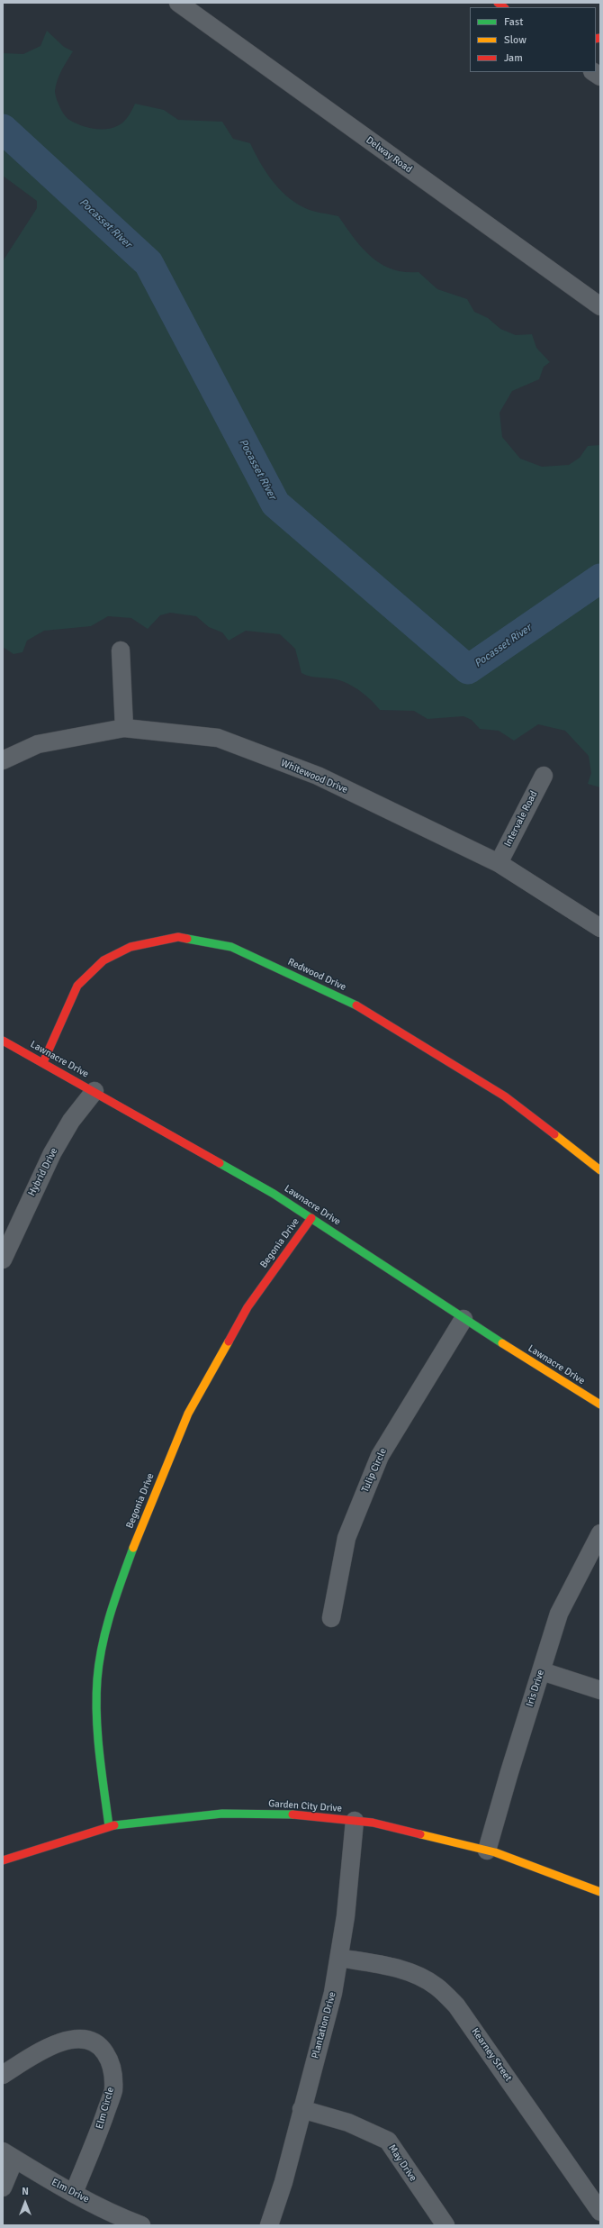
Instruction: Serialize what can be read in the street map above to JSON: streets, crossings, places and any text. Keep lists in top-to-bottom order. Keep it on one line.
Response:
{"streets":{"street":["Delway Road","Whitewood Drive","Intervale Road","Redwood Drive","Lawnacre Drive","Hybrid Drive","Begonia Drive","Tulip Circle","Iris Drive","Garden City Drive","Plantation Drive","Kearney Street","Elm Circle","May Drive","Elm Drive"]},"crossings":[["Whitewood Drive","Intervale Road"],["Redwood Drive","Lawnacre Drive"],["Lawnacre Drive","Hybrid Drive"],["Lawnacre Drive","Begonia Drive"],["Lawnacre Drive","Tulip Circle"],["Begonia Drive","Garden City Drive"],["Iris Drive","Garden City Drive"],["Garden City Drive","Plantation Drive"],["Plantation Drive","Kearney Street"],["Plantation Drive","May Drive"],["Elm Circle","Elm Drive"]],"water":["Pocasset River"],"legend":["Fast","Slow","Jam"],"north":"top"}
